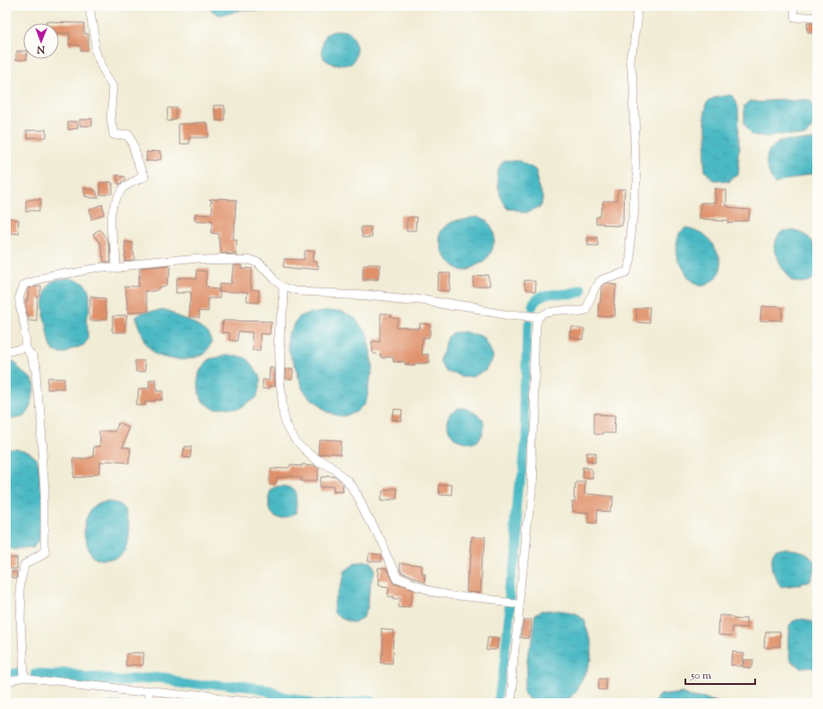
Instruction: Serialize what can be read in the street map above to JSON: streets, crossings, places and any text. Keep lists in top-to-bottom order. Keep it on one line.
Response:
{"scale_bar":"50 m","north":"bottom"}
